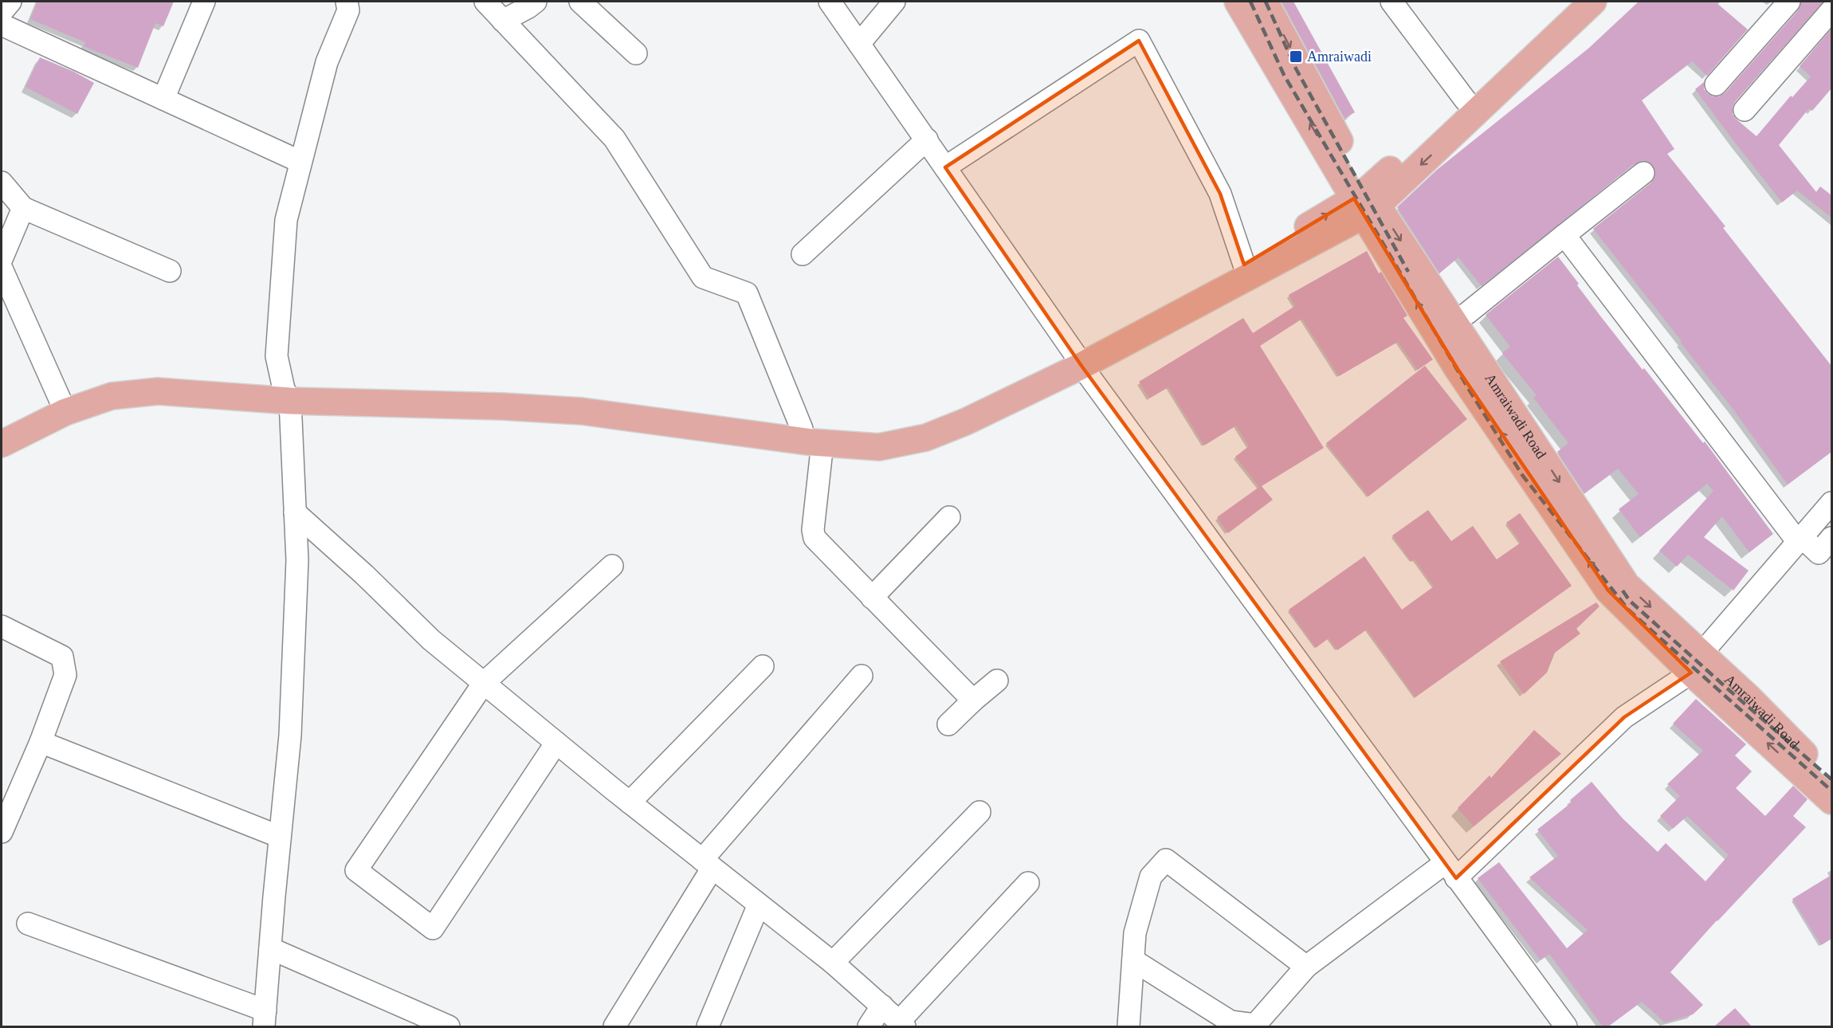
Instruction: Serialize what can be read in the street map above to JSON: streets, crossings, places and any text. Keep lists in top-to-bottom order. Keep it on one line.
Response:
{"streets":{"main road":["Amraiwadi Road"]},"places":{"transit":["Amraiwadi"]}}
